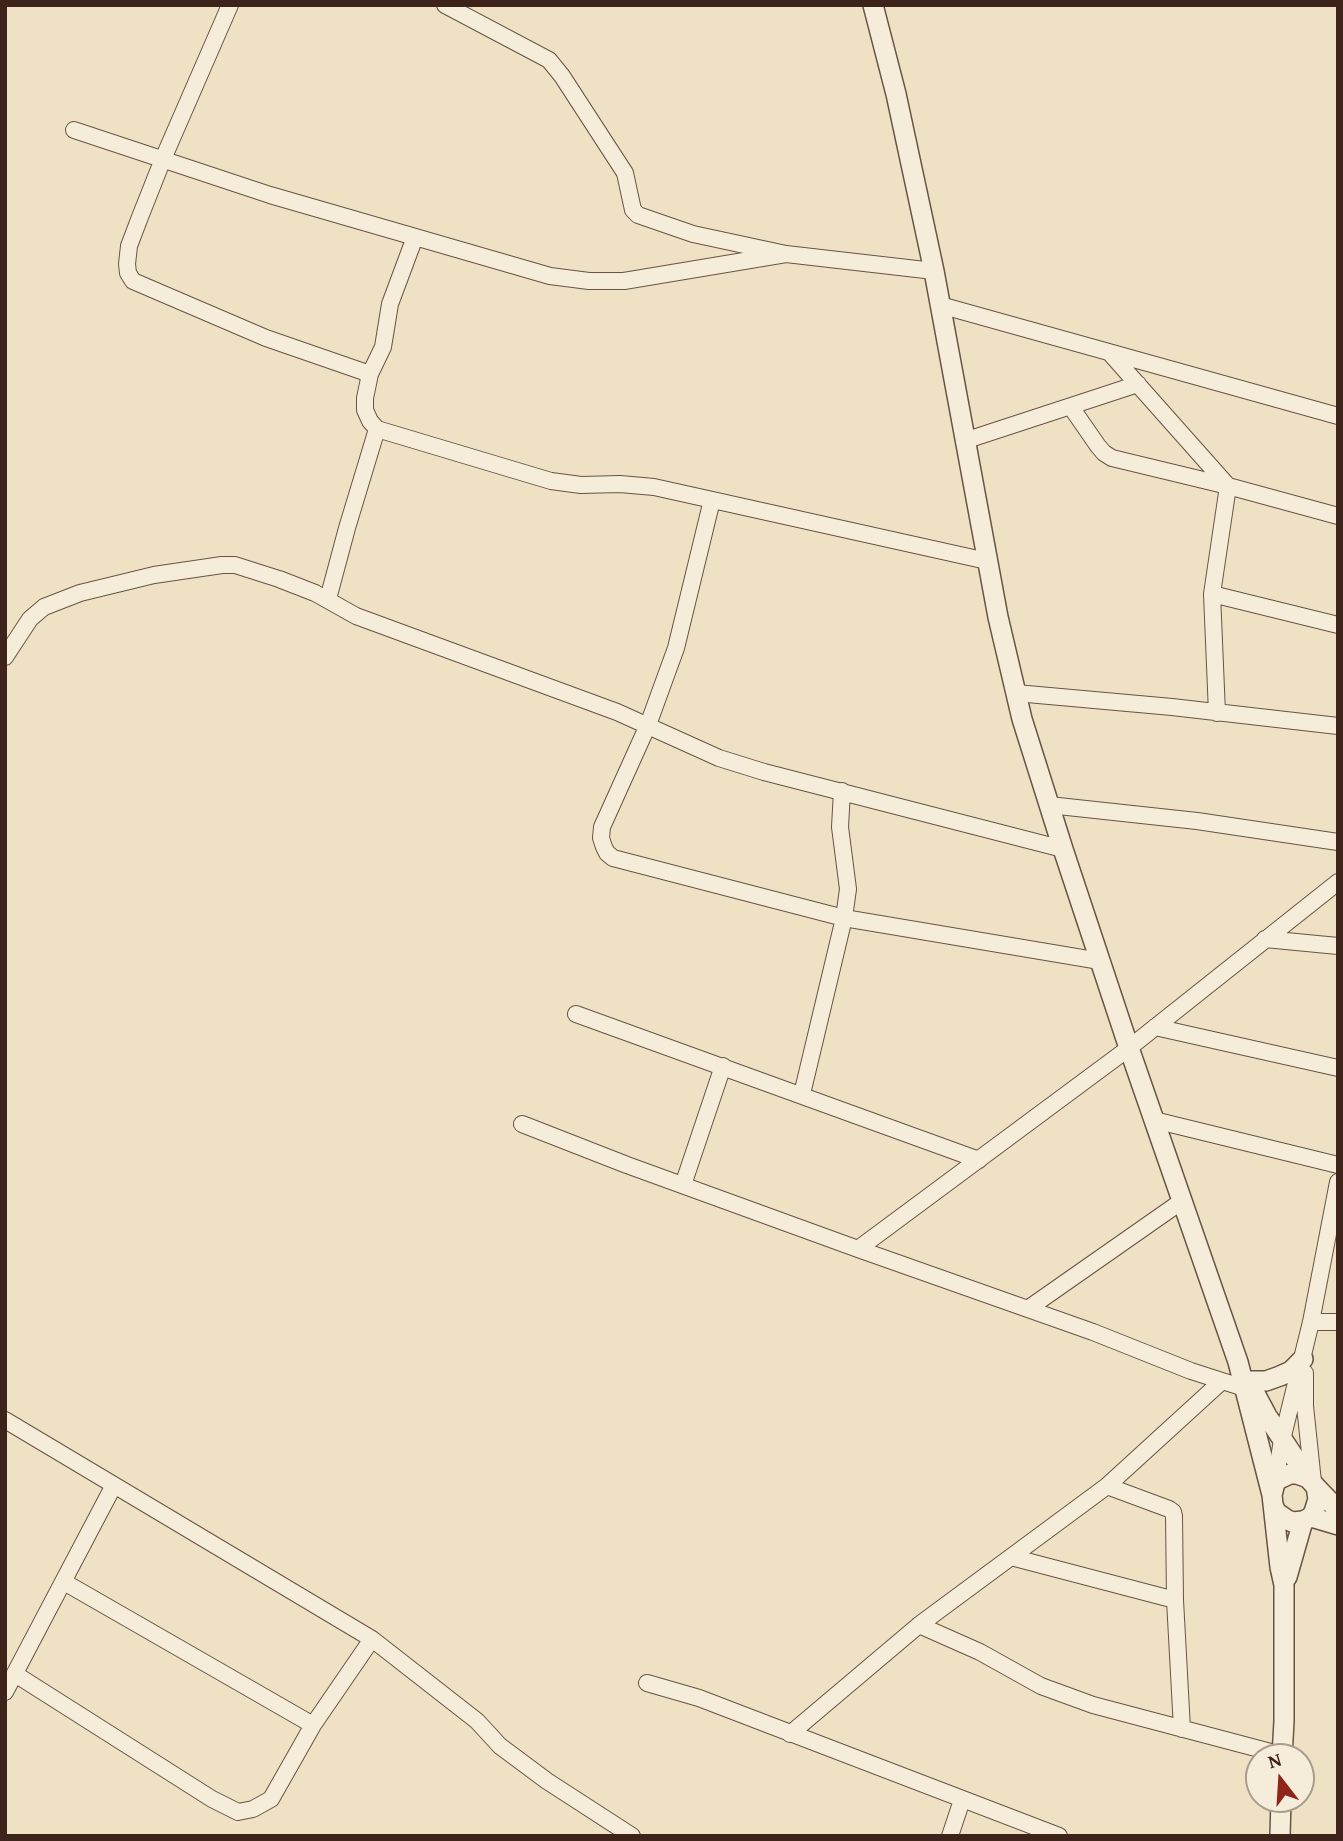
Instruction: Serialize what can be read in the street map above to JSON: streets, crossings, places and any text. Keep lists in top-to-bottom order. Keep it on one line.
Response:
{"north":"top"}
